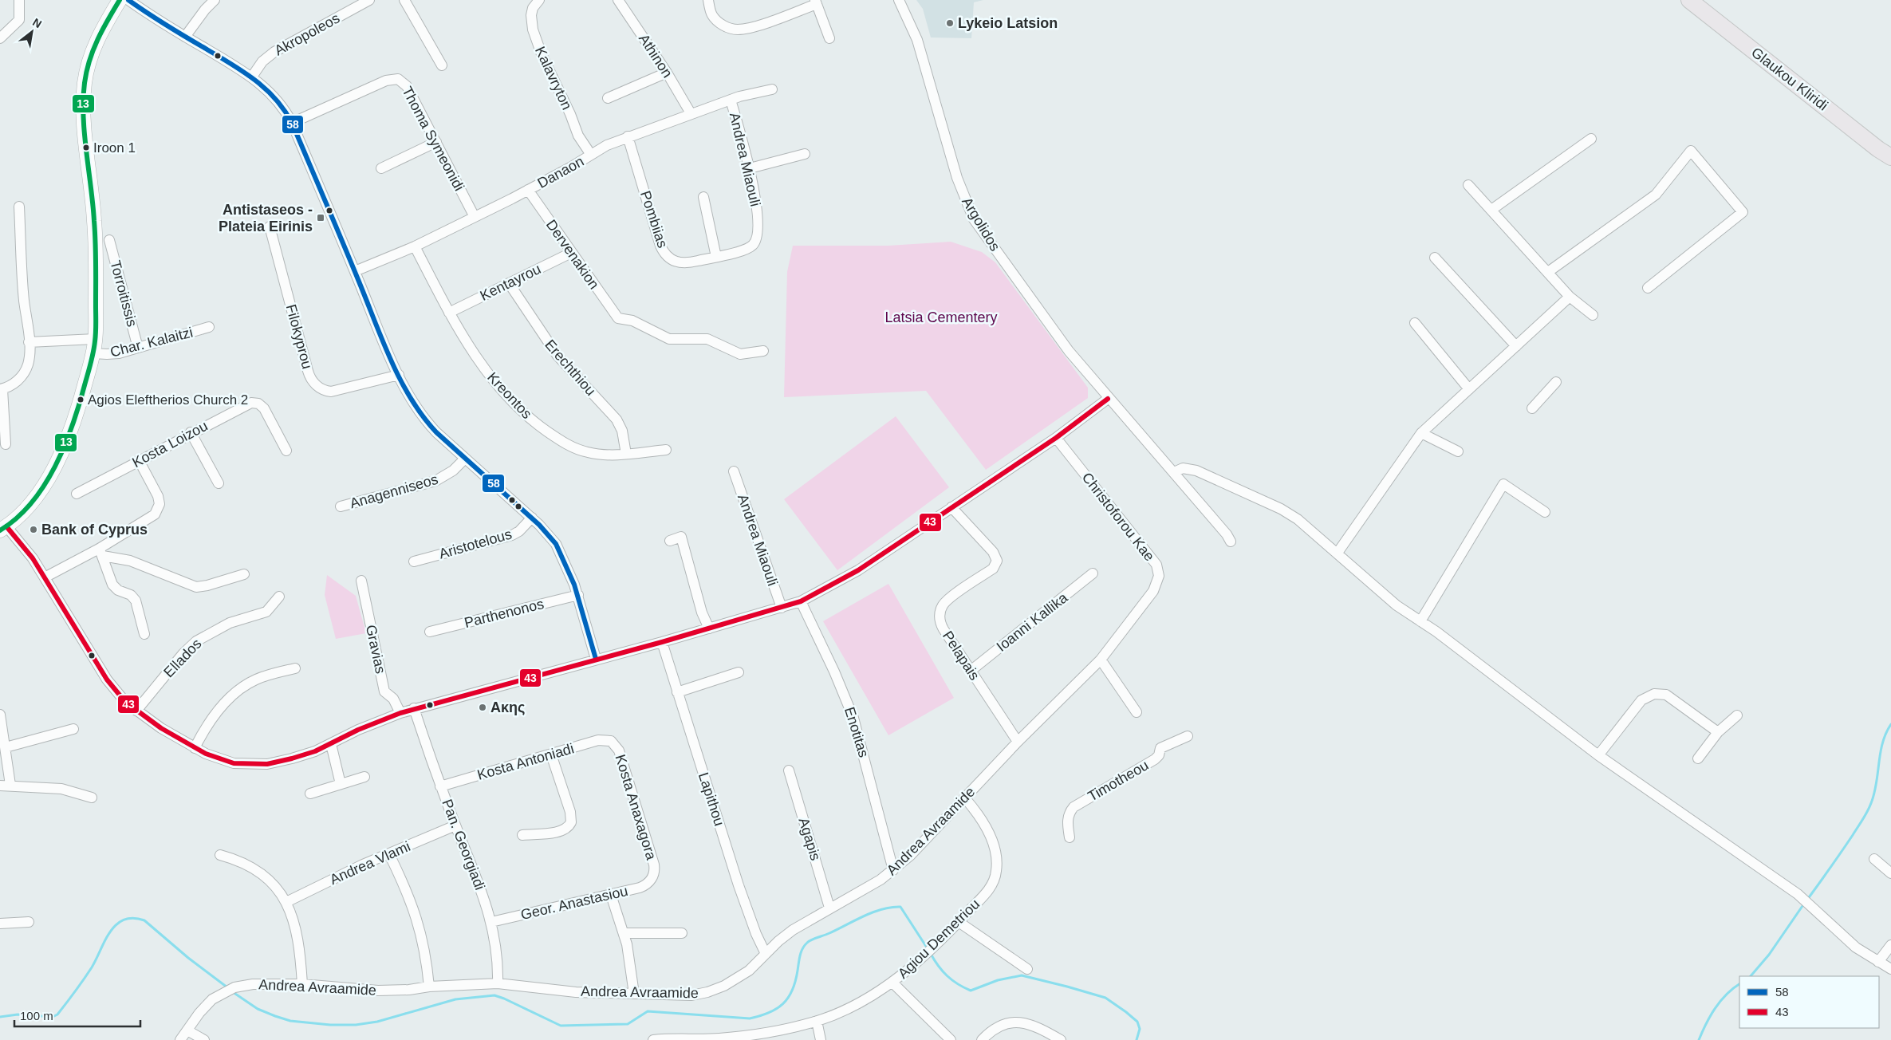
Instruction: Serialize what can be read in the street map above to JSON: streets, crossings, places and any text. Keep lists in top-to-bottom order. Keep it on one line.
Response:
{"streets":{"main road":["Glaukou Kliridi"],"street":["Akropoleos","Athinon","Kalavryton","Thoma Symeonidi","Andrea Miaouli","Danaon","Pombiias","Argolidos","Dervenakion","Kentayrou","Torroitissis","Filokyprou","Char. Kalaitzi","Erechthiou","Kreontos","Kosta Loizou","Anagenniseos","Christoforou Kae","Aristotelous","Parthenonos","Ioanni Kallika","Gravias","Pelapais","Ellados","Enotitas","Kosta Antoniadi","Timotheou","Lapithou","Kosta Anaxagora","Andrea Avraamide","Agapis","Pan. Georgiadi","Andrea Vlami","Geor. Anastasiou","Agiou Demetriou"]},"crossings":[["Athinon","Danaon"],["Kalavryton","Danaon"],["Thoma Symeonidi","Danaon"],["Andrea Miaouli","Danaon"],["Andrea Miaouli","Pombiias"],["Danaon","Pombiias"],["Danaon","Dervenakion"],["Danaon","Kreontos"],["Dervenakion","Kentayrou"],["Kentayrou","Erechthiou"],["Kentayrou","Kreontos"],["Torroitissis","Char. Kalaitzi"],["Erechthiou","Kreontos"],["Christoforou Kae","Pelapais"],["Christoforou Kae","Andrea Avraamide"],["Ioanni Kallika","Pelapais"],["Pelapais","Andrea Avraamide"],["Enotitas","Andrea Avraamide"],["Kosta Antoniadi","Kosta Anaxagora"],["Kosta Antoniadi","Pan. Georgiadi"],["Lapithou","Andrea Avraamide"],["Kosta Anaxagora","Geor. Anastasiou"],["Andrea Avraamide","Agapis"],["Andrea Avraamide","Pan. Georgiadi"],["Andrea Avraamide","Agiou Demetriou"],["Pan. Georgiadi","Andrea Vlami"],["Pan. Georgiadi","Geor. Anastasiou"]],"parks":["Latsia Cementery"],"places":{"other":["Lykeio Latsion","Iroon 1","Agios Eleftherios Church 2","Bank of Cyprus","Ακης"],"transit":["Antistaseos - Plateia Eirinis"]},"lines":["transit line 58","transit line 13","transit line 43"],"legend":["58","43"],"scale_bar":"100 m","north":"top right"}
